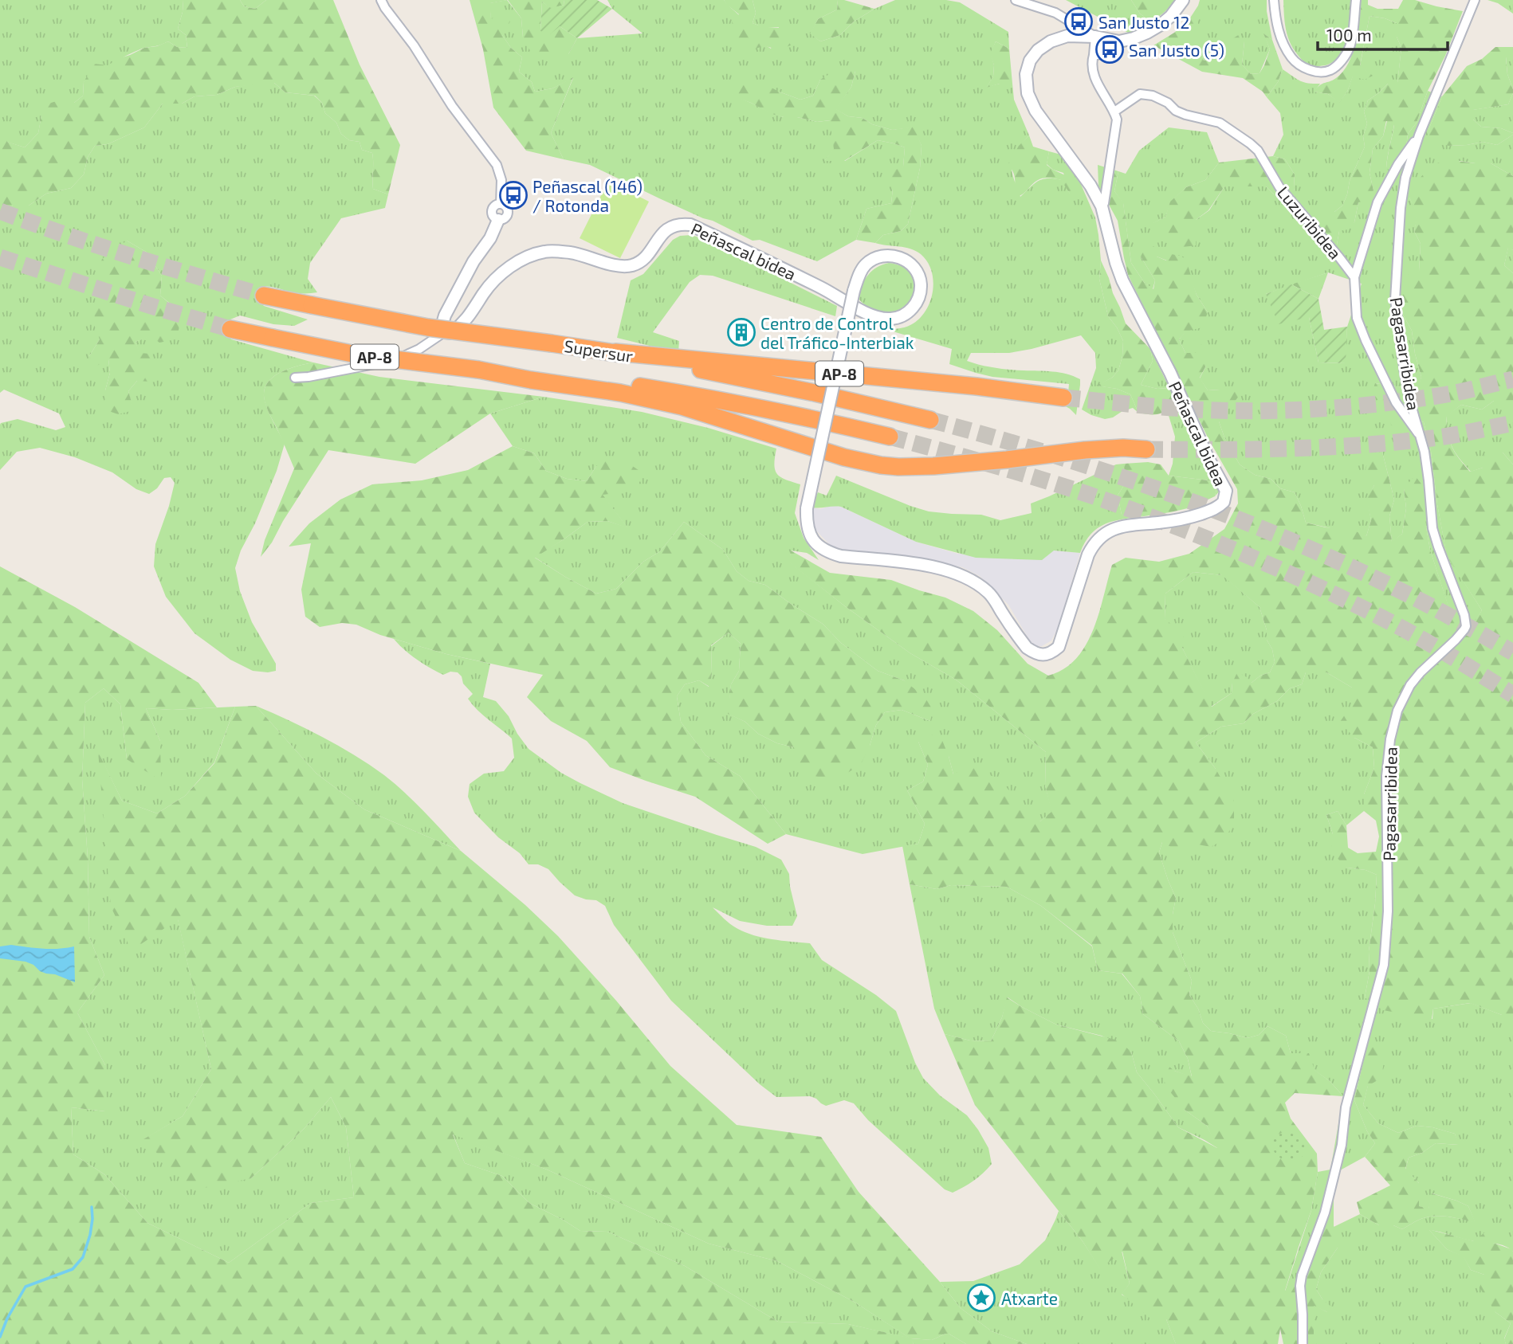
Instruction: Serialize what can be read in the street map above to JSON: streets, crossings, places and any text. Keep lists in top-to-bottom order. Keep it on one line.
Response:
{"streets":{"highway":["Supersur","AP-8"],"street":["Luzuribidea","Peñascal bidea","Pagasarribidea"]},"crossings":[["Luzuribidea","Pagasarribidea"],["Supersur","AP-8"]],"places":{"bus stop":["San Justo 12","San Justo (5)","Peñascal (146) / Rotonda"],"building":["Centro de Control del Tráfico-Interbiak"],"place":["Atxarte"]},"scale_bar":"100 m"}
